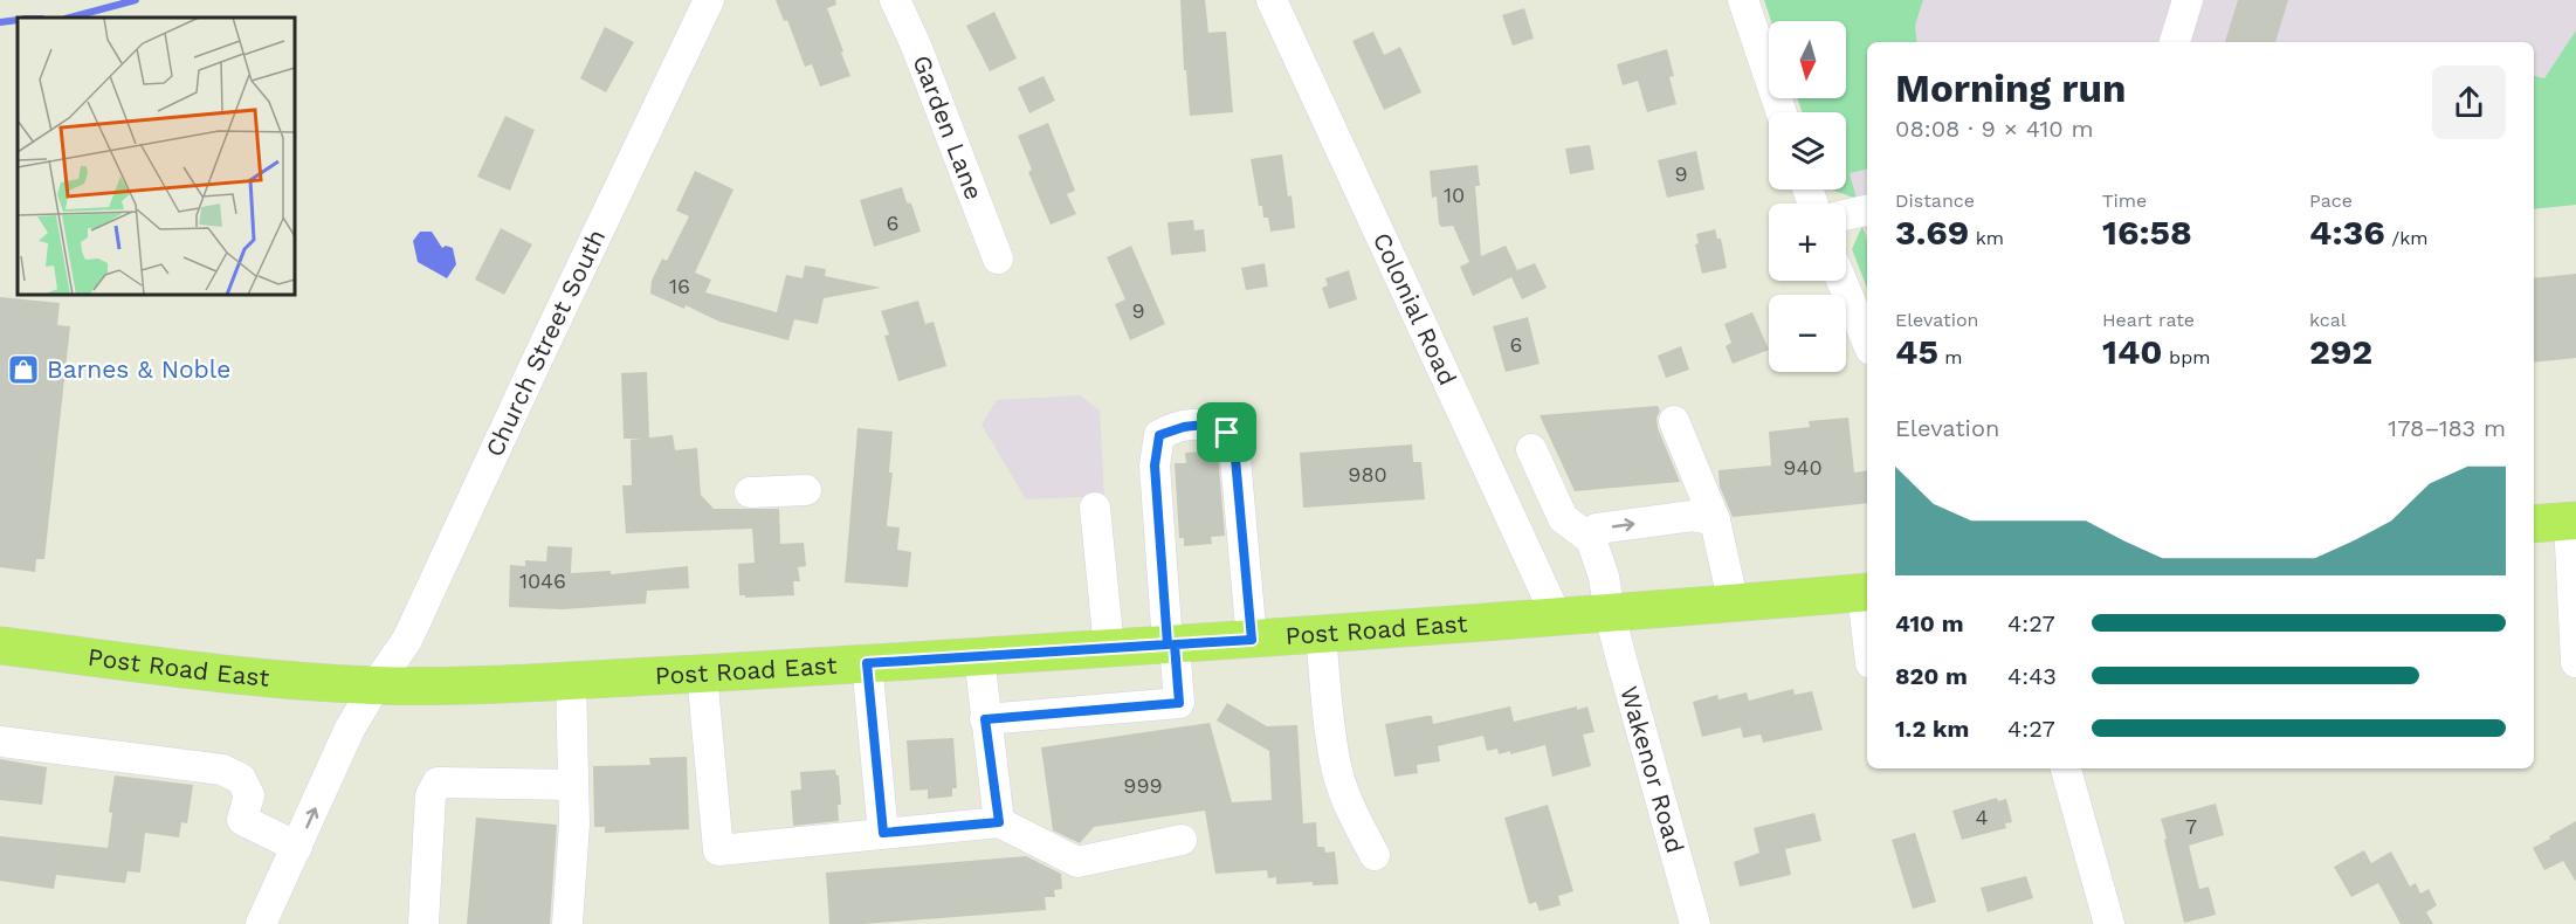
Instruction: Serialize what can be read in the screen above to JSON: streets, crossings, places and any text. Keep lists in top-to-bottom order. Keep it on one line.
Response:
{"streets":{"main road":["Post Road East"],"street":["Garden Lane","Colonial Road","Church Street South","Wakenor Road"]},"crossings":[["Colonial Road","Post Road East"],["Church Street South","Post Road East"],["Post Road East","Wakenor Road"]],"places":{"shop":["Barnes & Noble"]},"house_numbers":["9","10","6","16","9","6","940","980","1046","999","4","7"],"north":"bottom","page":{"map_buttons":["+","−"],"heading":["Morning run","08:08 · 9 × 410 m"],"stats":[["Distance","3.69 km"],["Time","16:58"],["Pace","4:36 /km"],["Elevation","45 m"],["Heart rate","140 bpm"],["kcal","292"]],"chart":["Elevation","178–183 m"],"list":[{"name":"410 m","note":"4:27"},{"name":"820 m","note":"4:43"},{"name":"1.2 km","note":"4:27"}]}}
